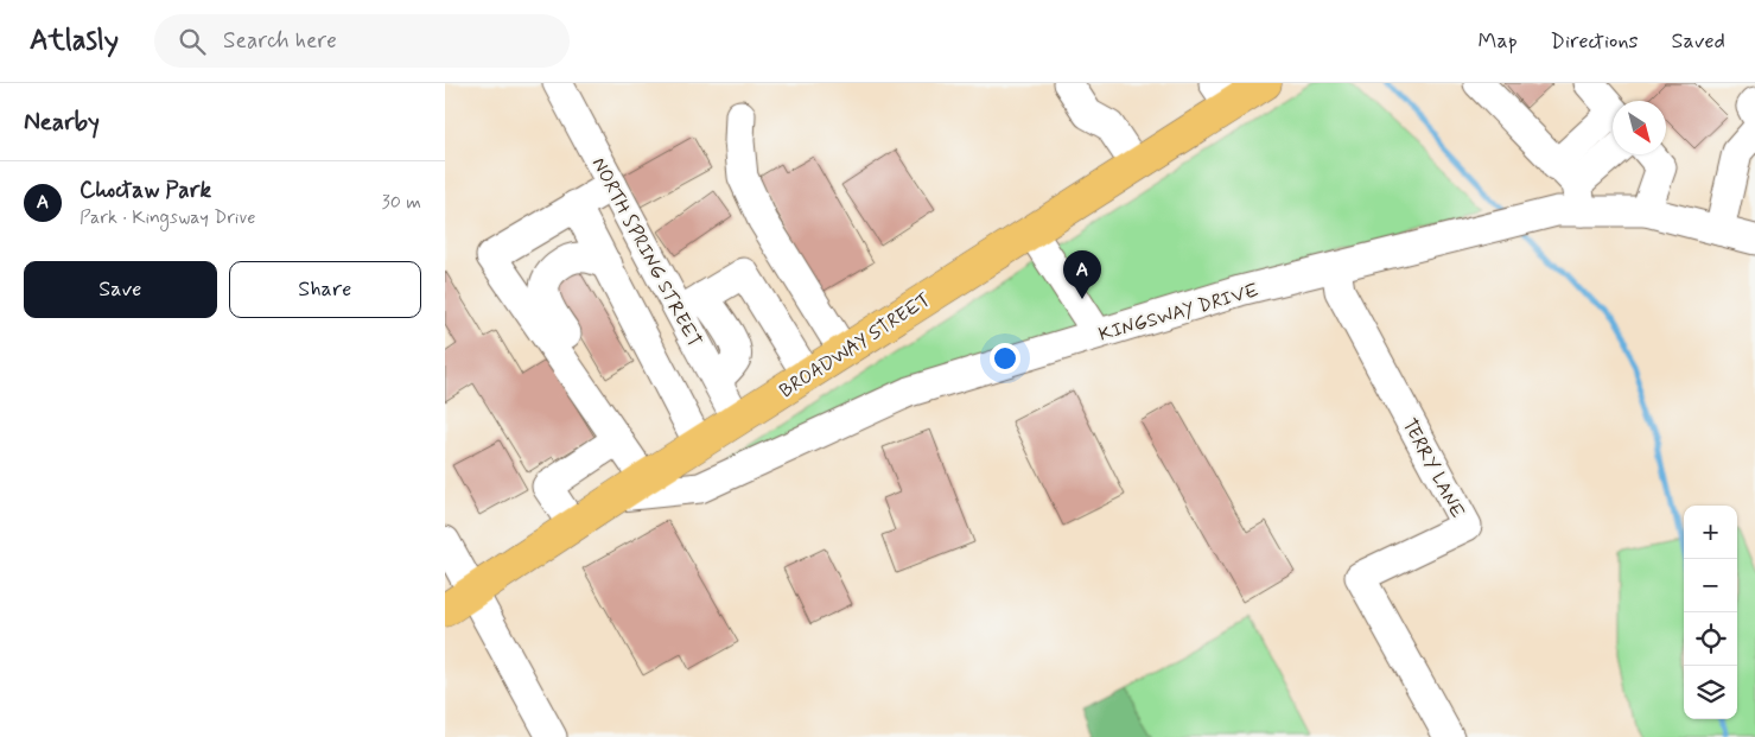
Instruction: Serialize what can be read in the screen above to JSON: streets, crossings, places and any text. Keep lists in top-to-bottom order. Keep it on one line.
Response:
{"streets":{"main road":["BROADWAY STREET"],"street":["NORTH SPRING STREET","KINGSWAY DRIVE","TERRY LANE"]},"crossings":[["NORTH SPRING STREET","BROADWAY STREET"],["KINGSWAY DRIVE","BROADWAY STREET"],["KINGSWAY DRIVE","TERRY LANE"]],"north":"bottom right","page":{"header":"Atlasly","search":"Search here","nav":["Map","Directions","Saved"],"heading":"Nearby","list":[{"mark":"A","name":"Choctaw Park","note":"Park · Kingsway Drive","value":"30 m"}],"buttons":["Save","Share"],"pins":"A","map_buttons":["+","−"]}}
